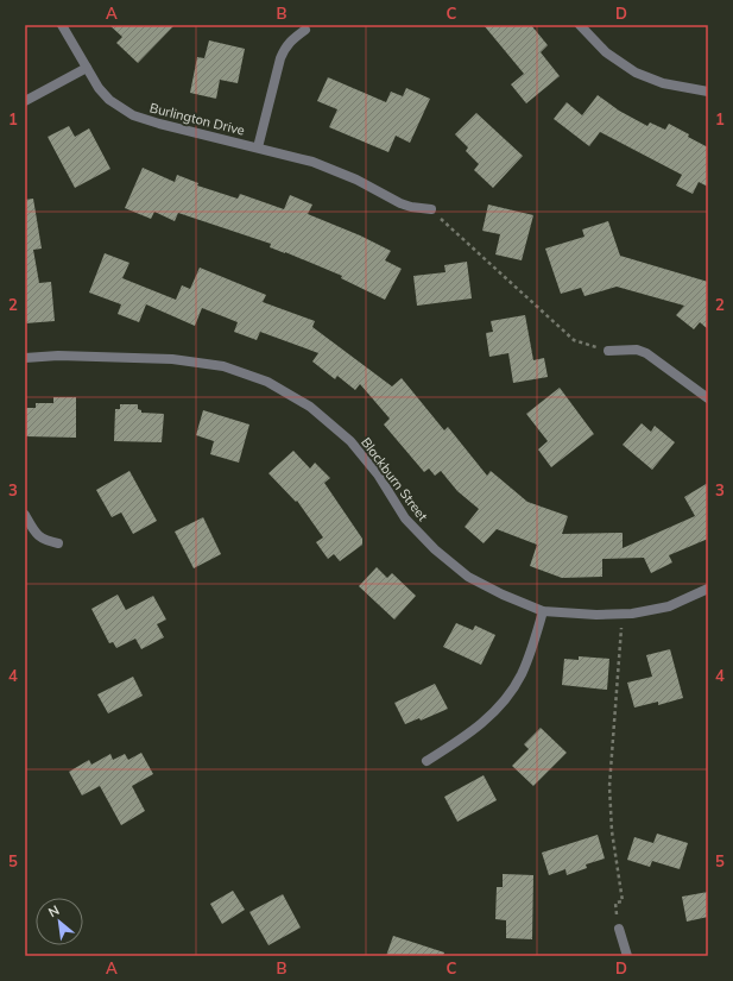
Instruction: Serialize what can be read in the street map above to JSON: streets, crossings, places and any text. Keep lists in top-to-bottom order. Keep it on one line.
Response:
{"streets":{"street":["Burlington Drive","Blackburn Street"]},"north":"top left","grid":{"columns":["A","B","C","D"],"rows":["1","2","3","4","5"]}}
